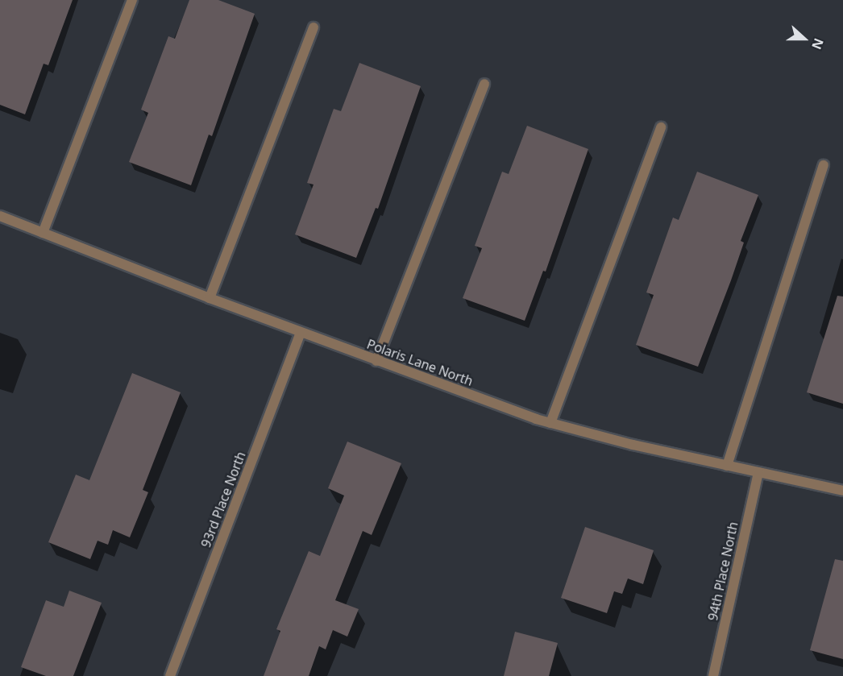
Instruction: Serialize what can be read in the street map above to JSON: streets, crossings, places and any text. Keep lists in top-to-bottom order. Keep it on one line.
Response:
{"streets":{"street":["Polaris Lane North","93rd Place North","94th Place North"]},"crossings":[["Polaris Lane North","93rd Place North"],["Polaris Lane North","94th Place North"]],"north":"right"}
